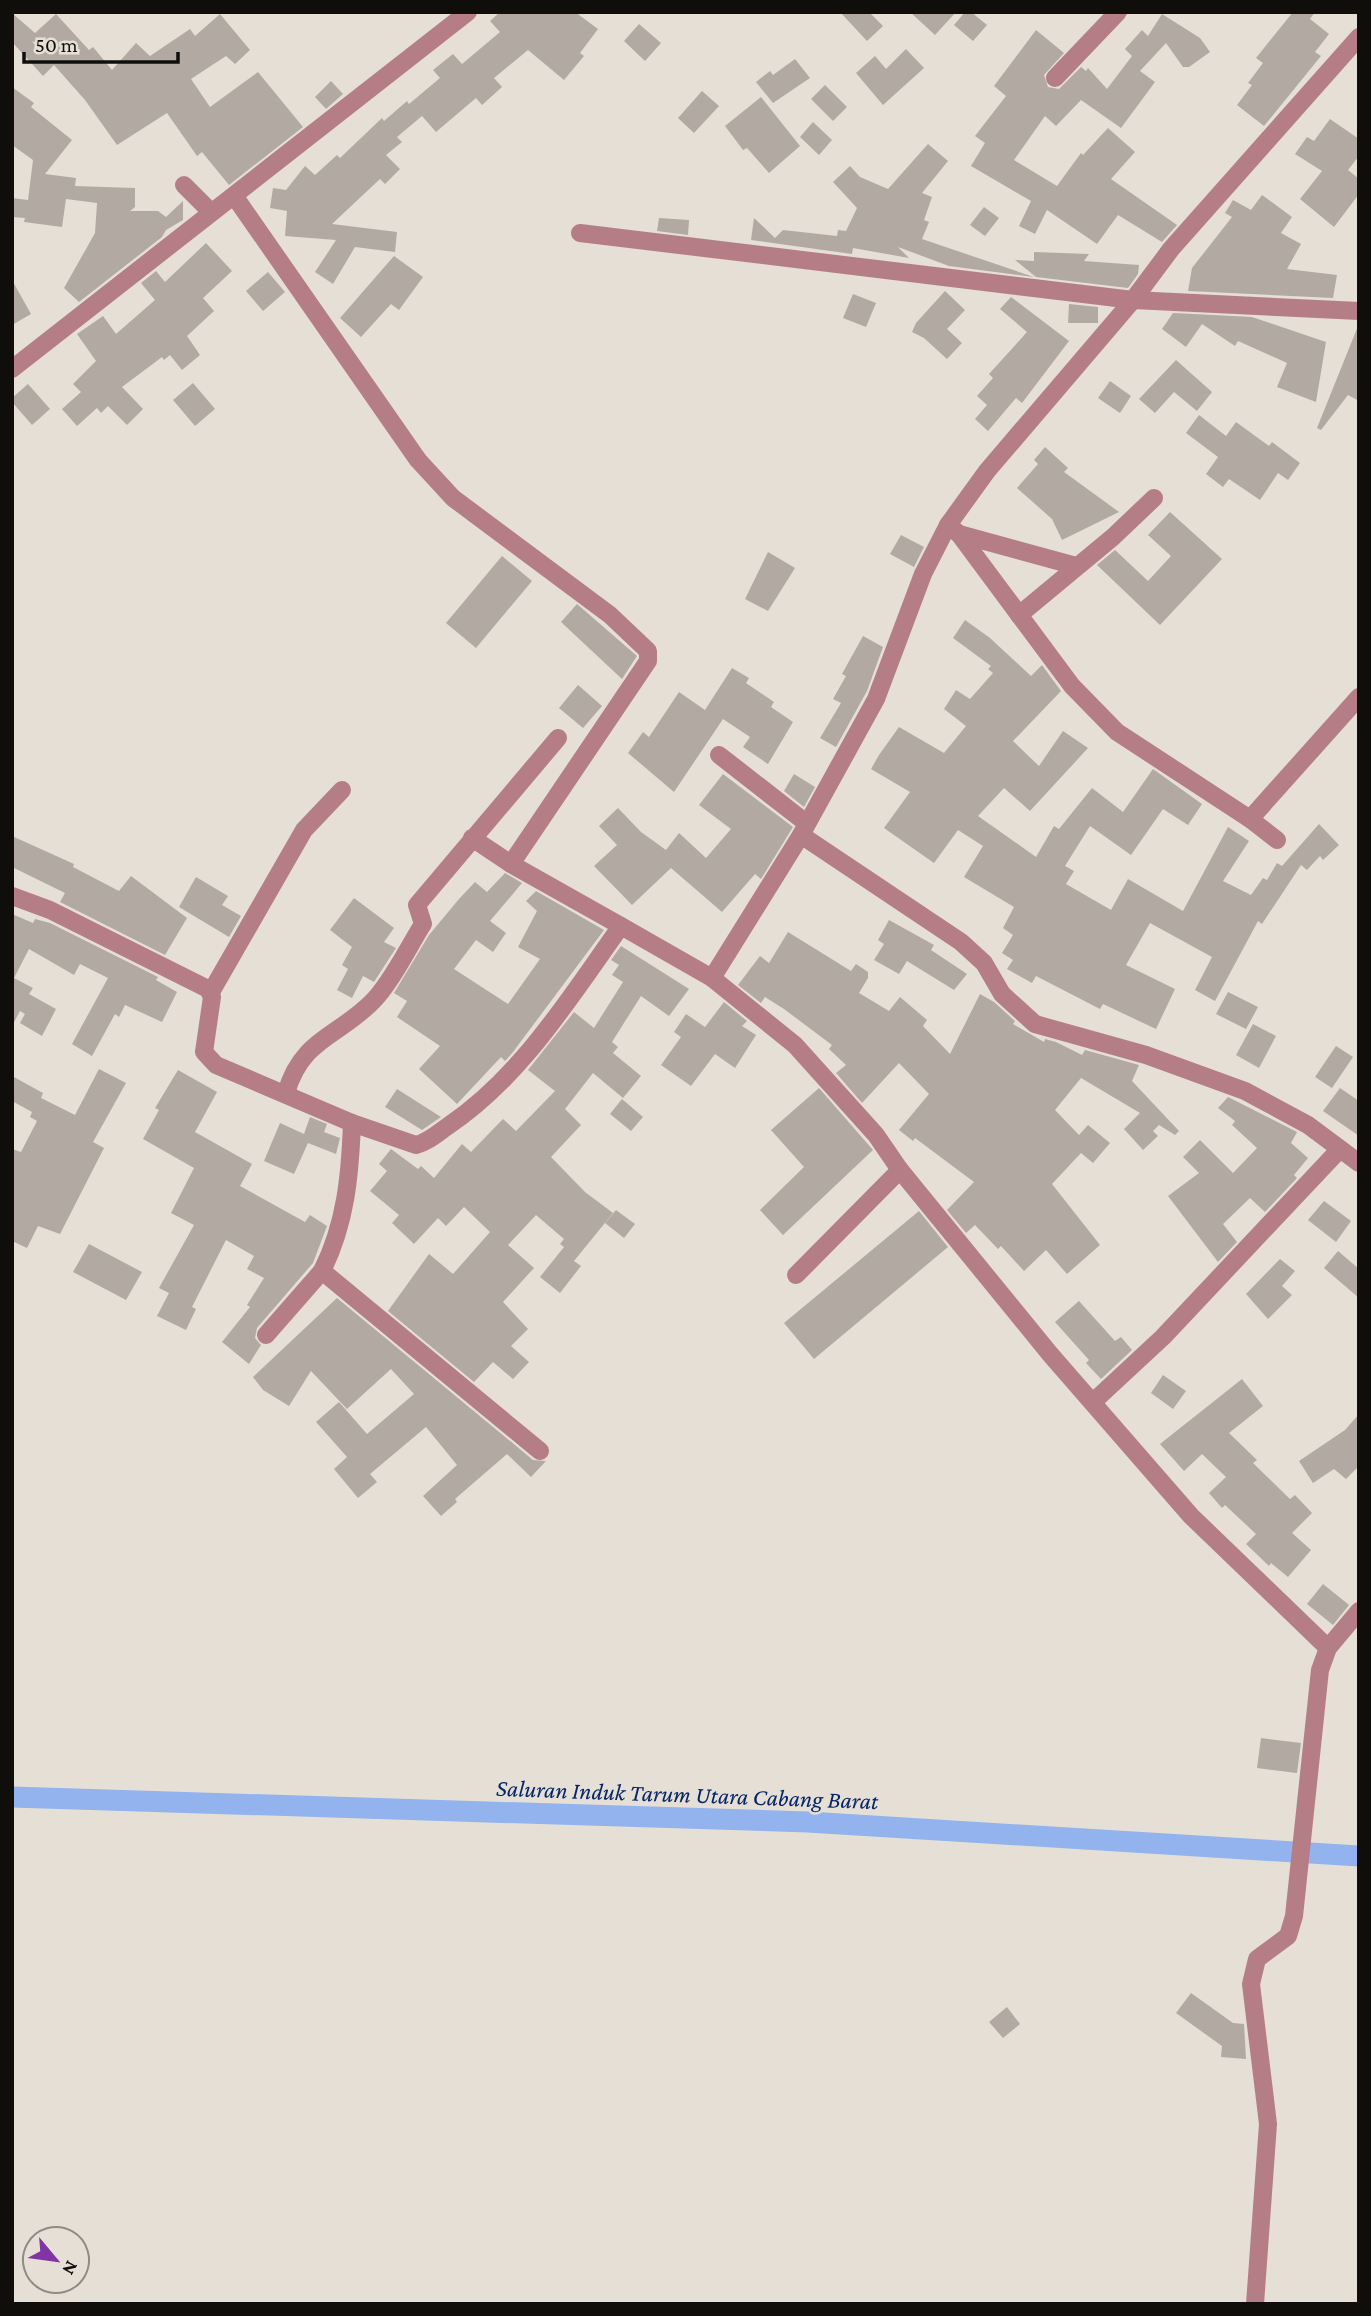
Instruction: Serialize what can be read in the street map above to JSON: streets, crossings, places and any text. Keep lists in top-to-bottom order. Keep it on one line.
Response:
{"water":["Saluran Induk Tarum Utara Cabang Barat"],"scale_bar":"50 m","north":"bottom right"}
